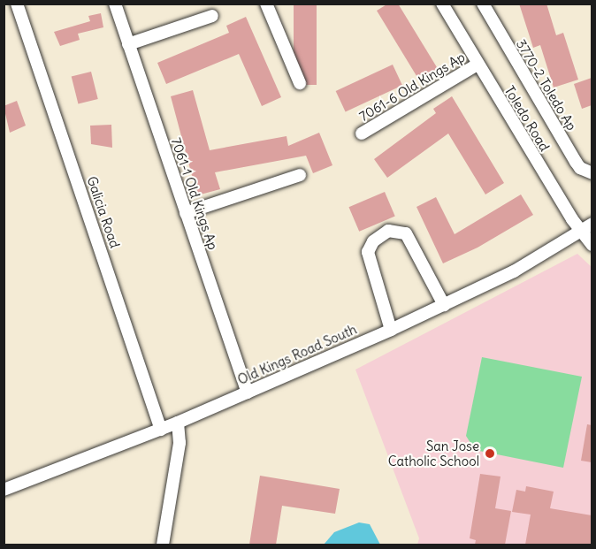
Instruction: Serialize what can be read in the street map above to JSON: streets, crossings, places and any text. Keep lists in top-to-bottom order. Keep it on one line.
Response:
{"streets":{"street":["3770-2 Toledo Ap","7061-6 Old Kings Ap","Toledo Road","7061-1 Old Kings Ap","Galicia Road","Old Kings Road South"]},"crossings":[["7061-6 Old Kings Ap","Toledo Road"],["Toledo Road","Old Kings Road South"],["7061-1 Old Kings Ap","Old Kings Road South"],["Galicia Road","Old Kings Road South"]],"places":["San Jose Catholic School"]}
